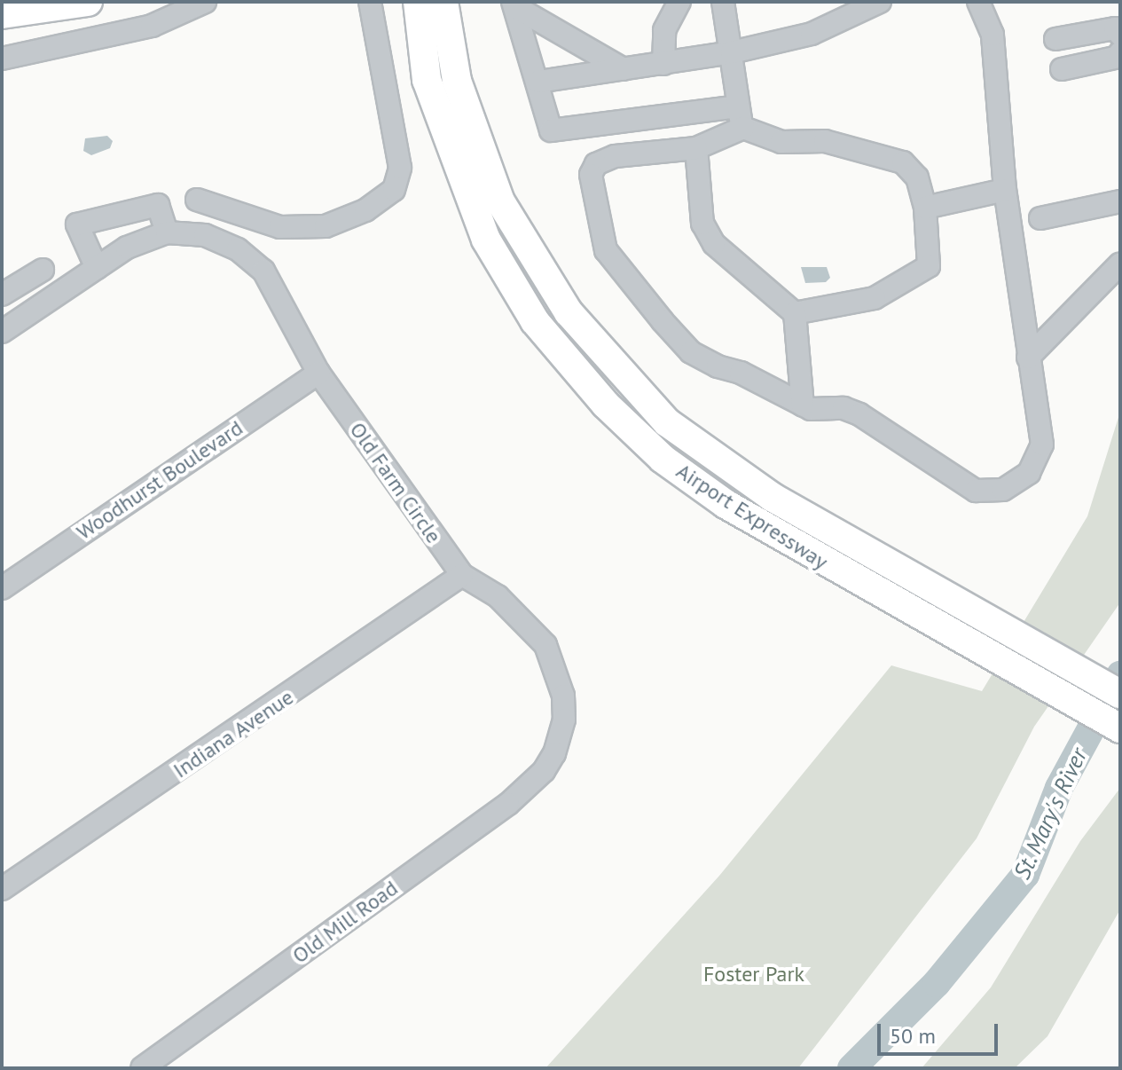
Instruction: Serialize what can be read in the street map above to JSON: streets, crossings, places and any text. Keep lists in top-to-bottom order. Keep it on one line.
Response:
{"streets":{"main road":["Airport Expressway"],"street":["Woodhurst Boulevard","Old Farm Circle","Indiana Avenue","Old Mill Road"]},"crossings":[["Woodhurst Boulevard","Old Farm Circle"],["Old Farm Circle","Indiana Avenue"],["Old Farm Circle","Old Mill Road"]],"water":["St. Mary's River"],"parks":["Foster Park"],"scale_bar":"50 m"}
